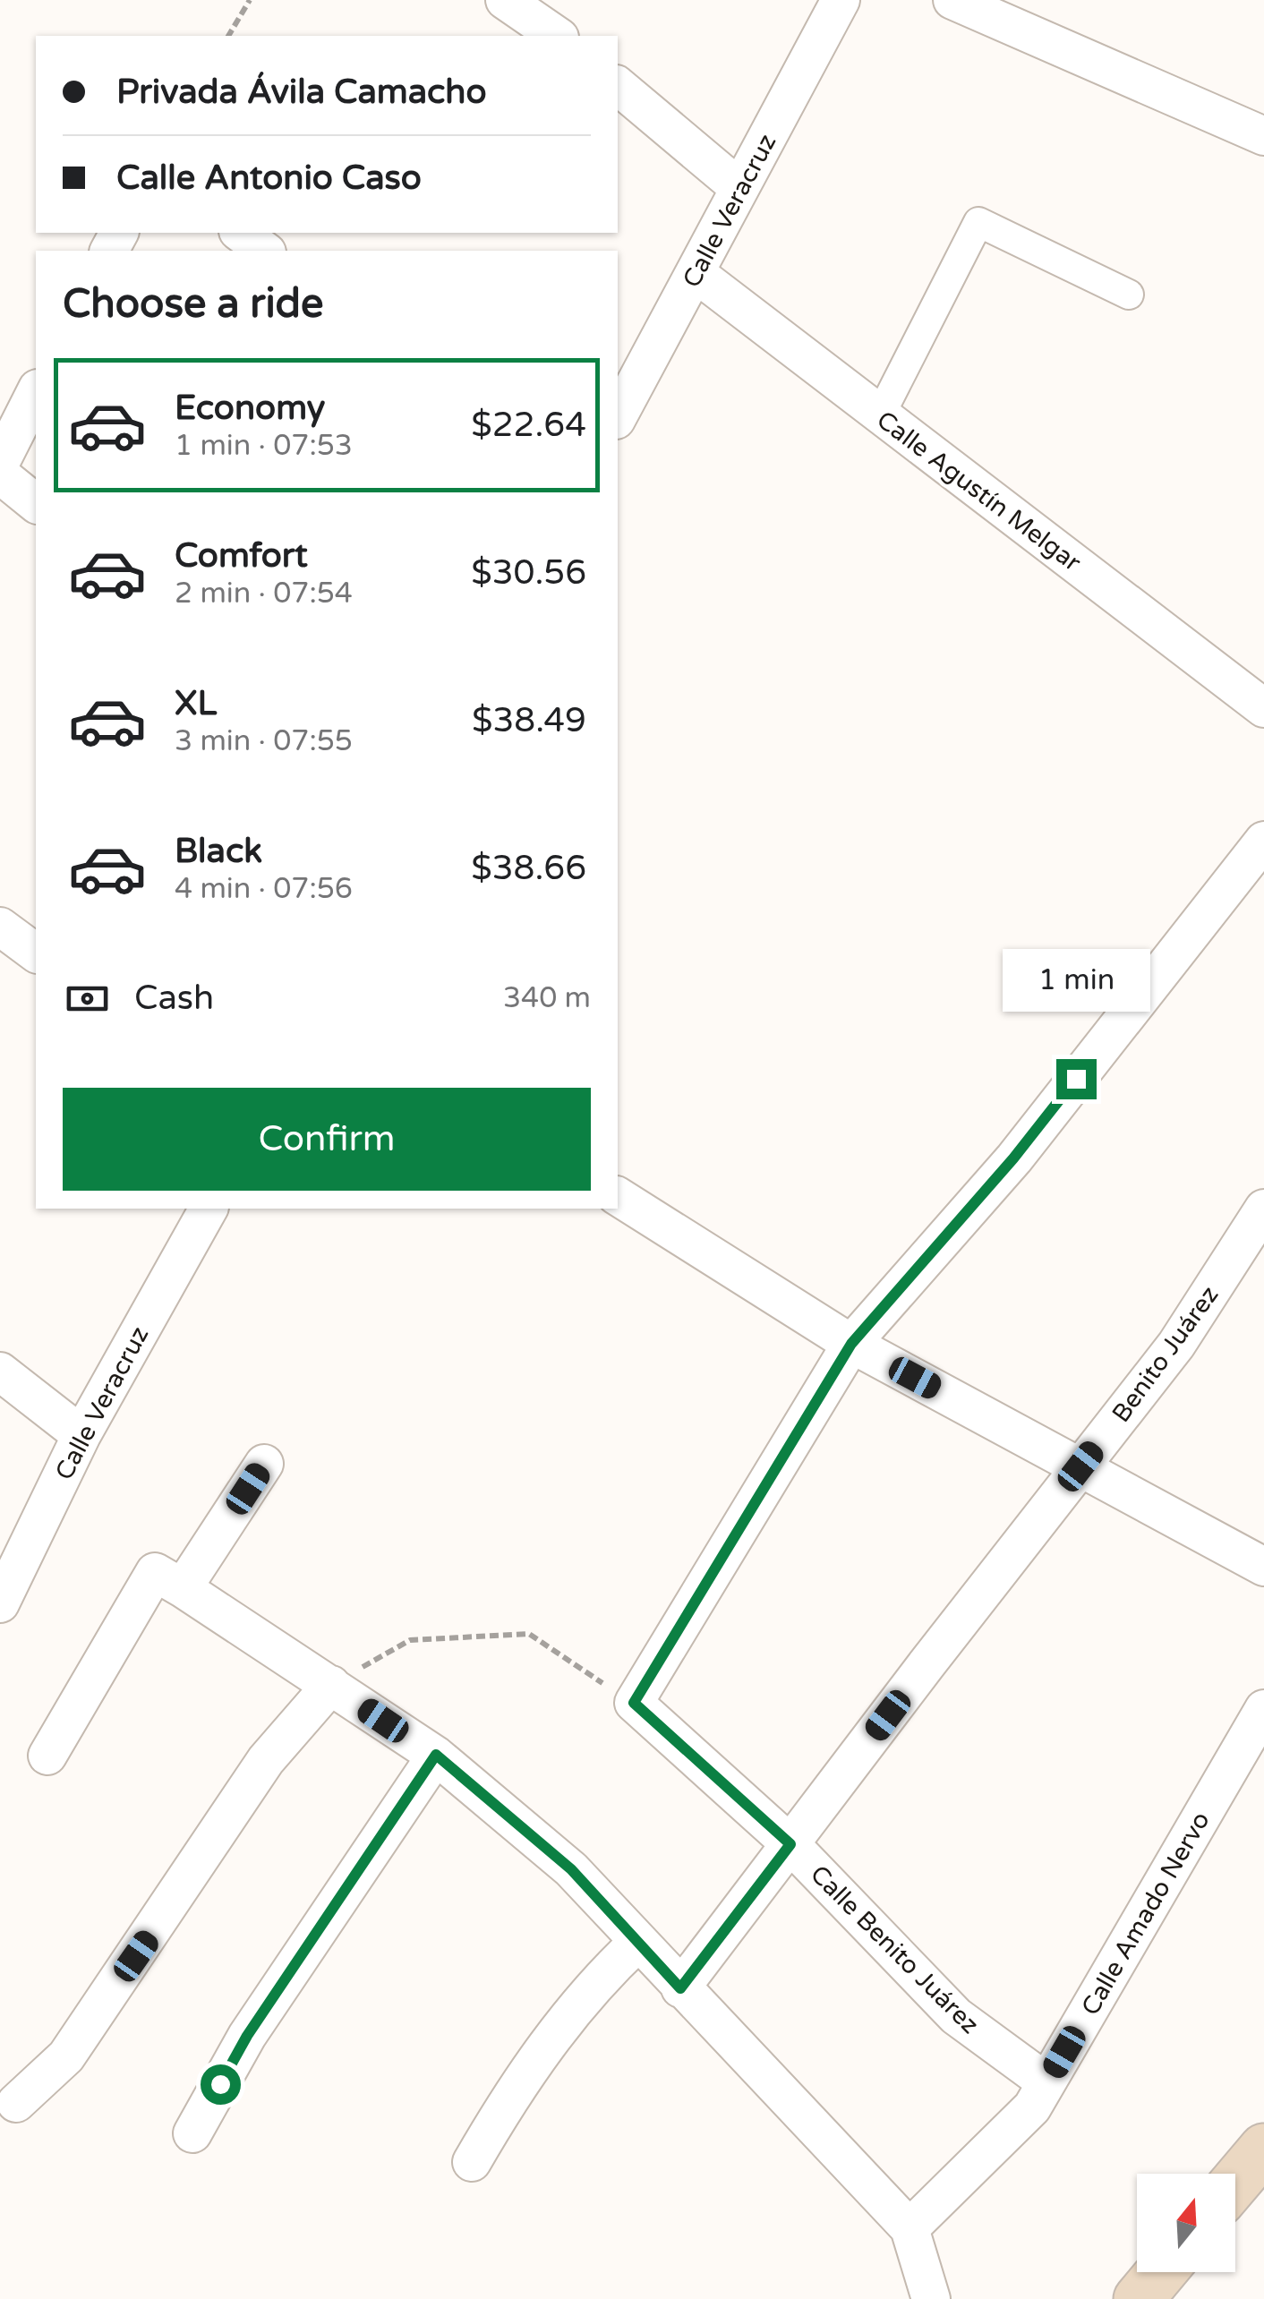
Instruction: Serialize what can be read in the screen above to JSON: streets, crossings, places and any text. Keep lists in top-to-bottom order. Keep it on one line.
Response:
{"streets":{"street":["Calle Veracruz","Calle Agustín Melgar","Benito Juárez","Calle Amado Nervo","Calle Benito Juárez"]},"crossings":[["Calle Veracruz","Calle Agustín Melgar"],["Benito Juárez","Calle Benito Juárez"],["Calle Amado Nervo","Calle Benito Juárez"]],"north":"top","page":{"banner":["Privada Ávila Camacho","Calle Antonio Caso"],"heading":"Choose a ride","list":[{"name":"Economy","note":"1 min · 07:53","value":"$22.64"},{"name":"Comfort","note":"2 min · 07:54","value":"$30.56"},{"name":"XL","note":"3 min · 07:55","value":"$38.49"},{"name":"Black","note":"4 min · 07:56","value":"$38.66"}],"bubble":"1 min","pay":["Cash","340 m"],"buttons":"Confirm"}}
